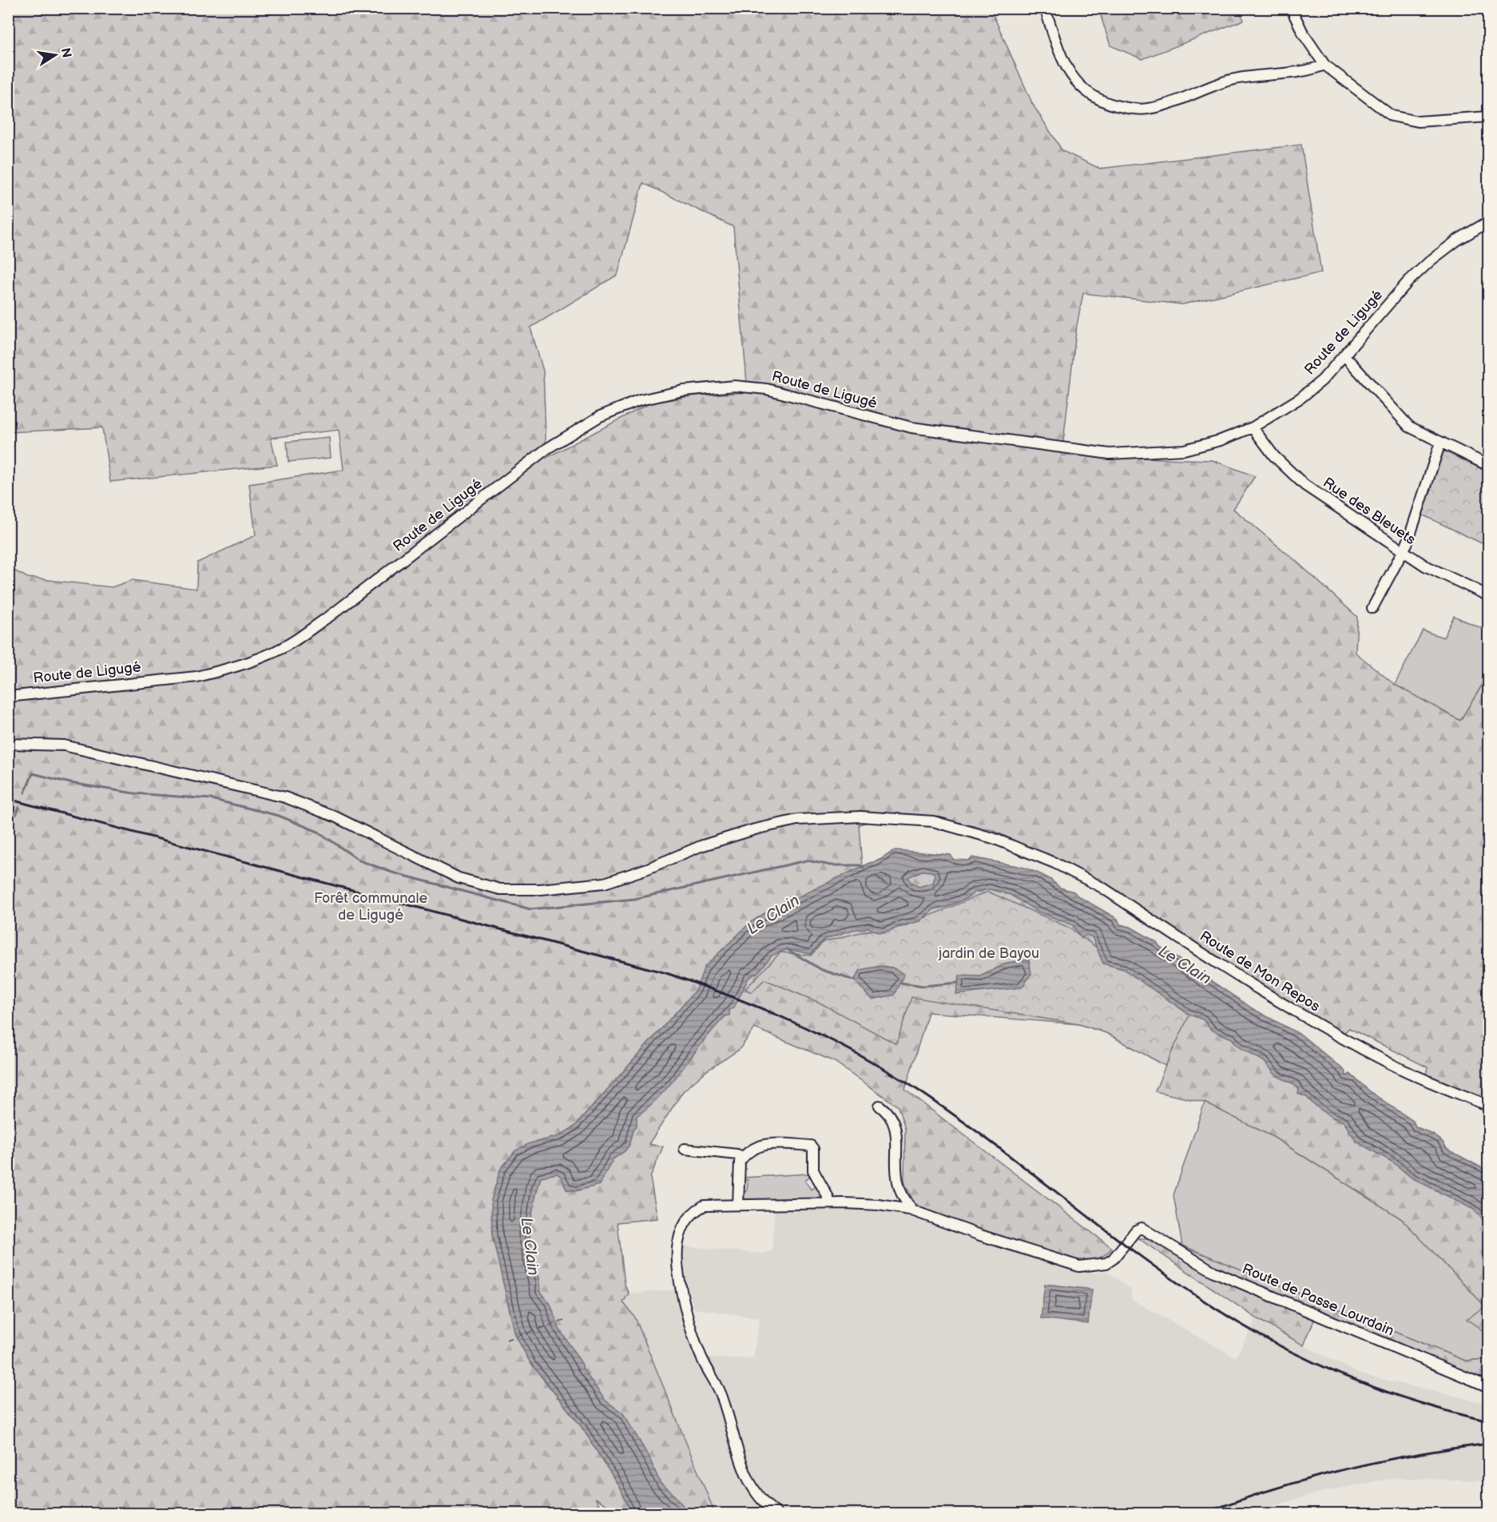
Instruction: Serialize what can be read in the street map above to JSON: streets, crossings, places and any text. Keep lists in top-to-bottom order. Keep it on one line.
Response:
{"streets":{"street":["Route de Ligugé","Rue des Bleuets","Route de Mon Repos","Route de Passe Lourdain"]},"crossings":[["Route de Ligugé","Rue des Bleuets"]],"water":["Le Clain"],"parks":["Forêt communale de Ligugé","jardin de Bayou"],"north":"right"}
